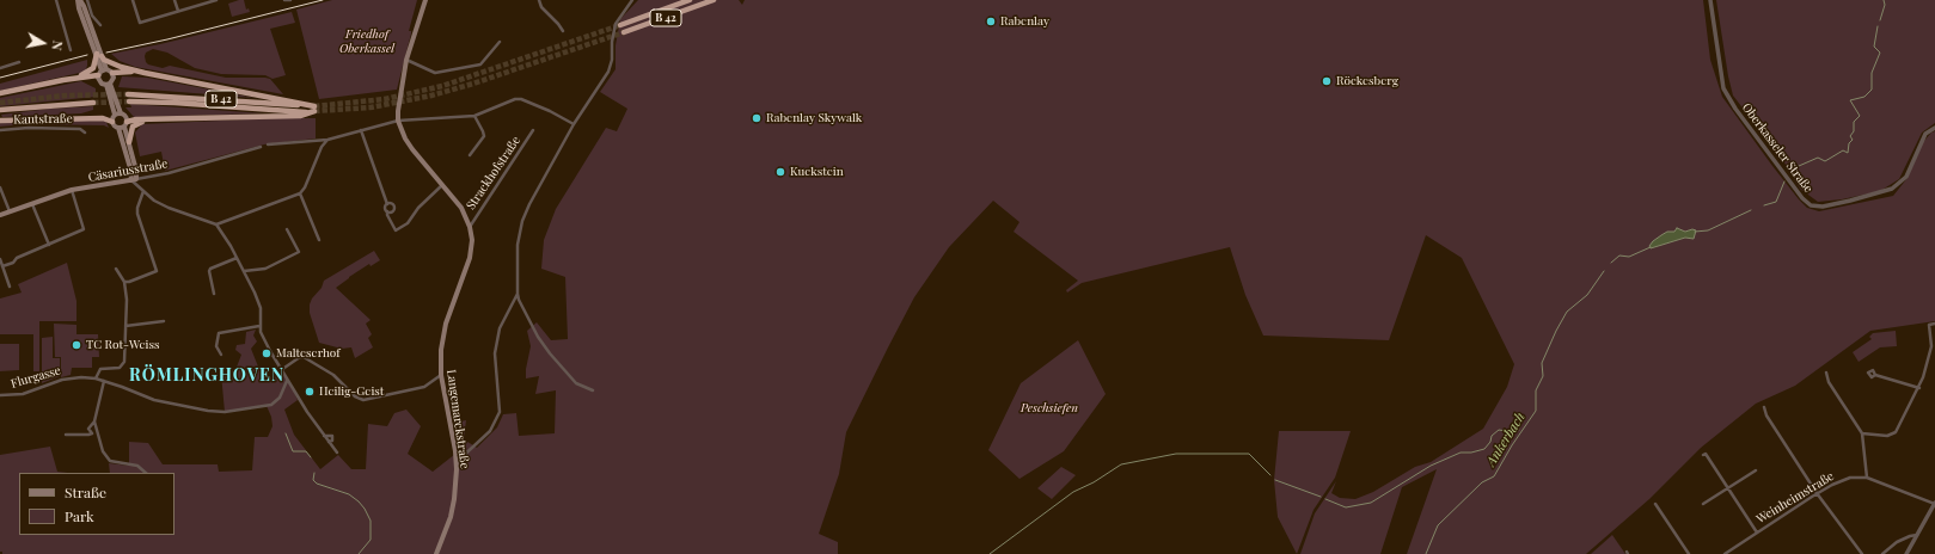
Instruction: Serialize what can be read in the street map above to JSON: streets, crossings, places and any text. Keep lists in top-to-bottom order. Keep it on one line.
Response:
{"streets":{"highway":["B 42"],"main road":["Cäsariusstraße","Langemarckstraße"],"street":["Kantstraße","Oberkasseler Straße","Strackhofstraße","Flurgasse","Weinheimstraße"]},"crossings":[["Strackhofstraße","Langemarckstraße"]],"districts":["RÖMLINGHOVEN"],"water":["Ankerbach"],"parks":["Friedhof Oberkassel","Peschsiefen"],"places":["Rabenlay","Röckesberg","Rabenlay Skywalk","Kuckstein","TC Rot-Weiss","Malteserhof","Heilig-Geist"],"legend":["Straße","Park"],"north":"right"}
